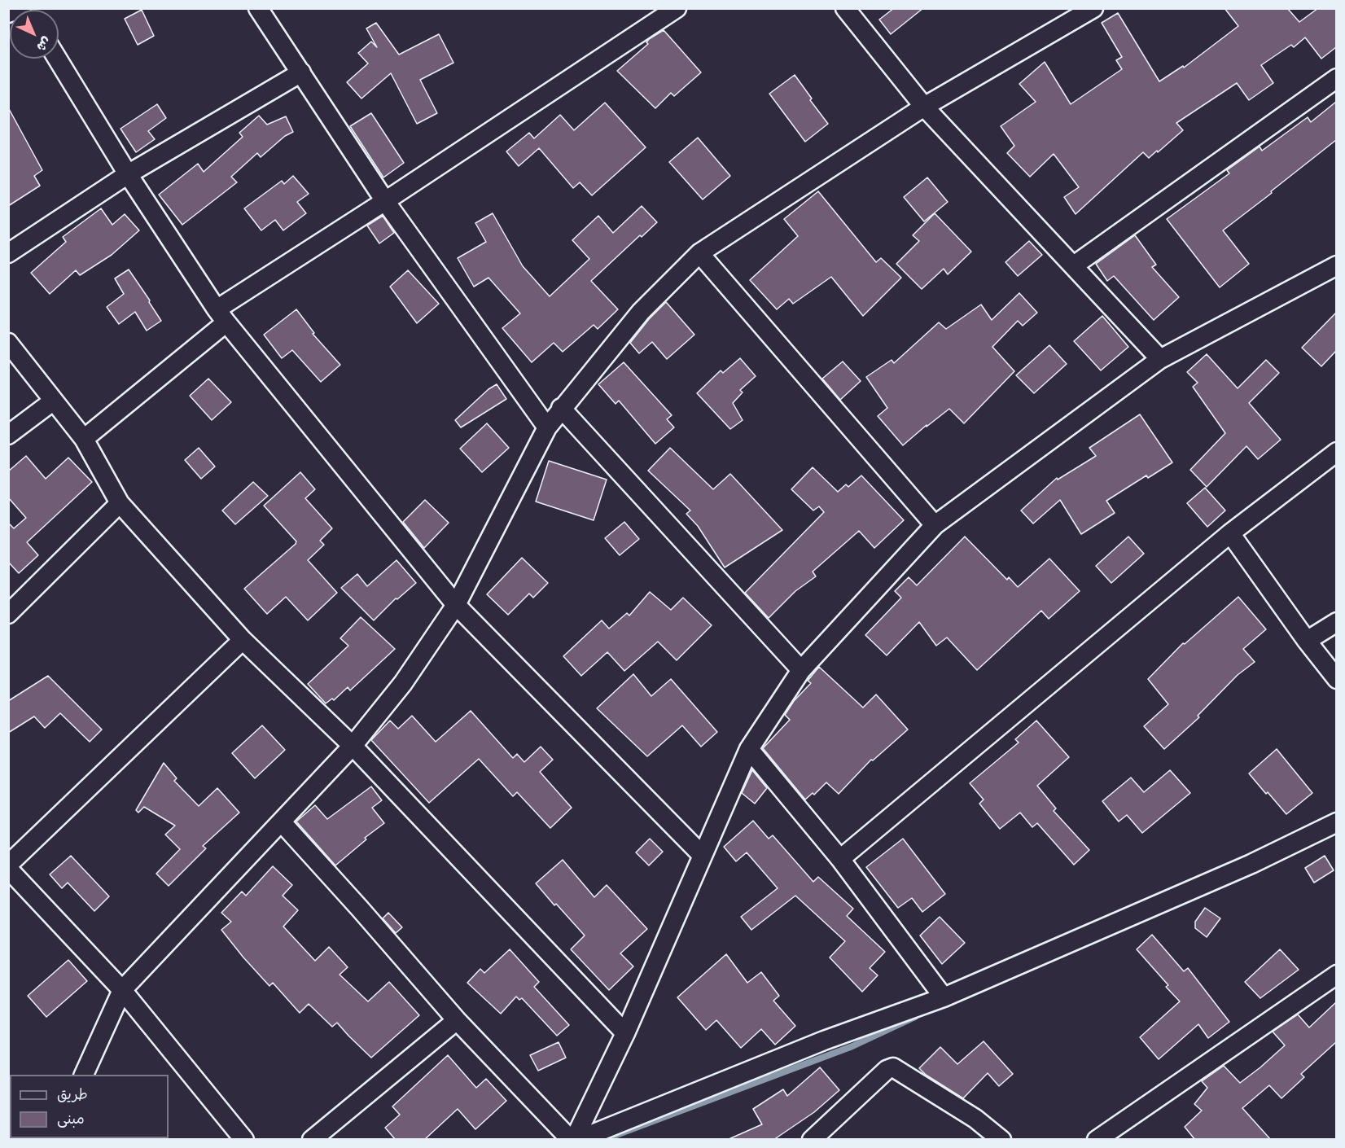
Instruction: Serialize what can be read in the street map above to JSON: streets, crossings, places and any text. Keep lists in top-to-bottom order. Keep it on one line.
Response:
{"legend":["طريق","مبنى"],"north":"bottom right"}
